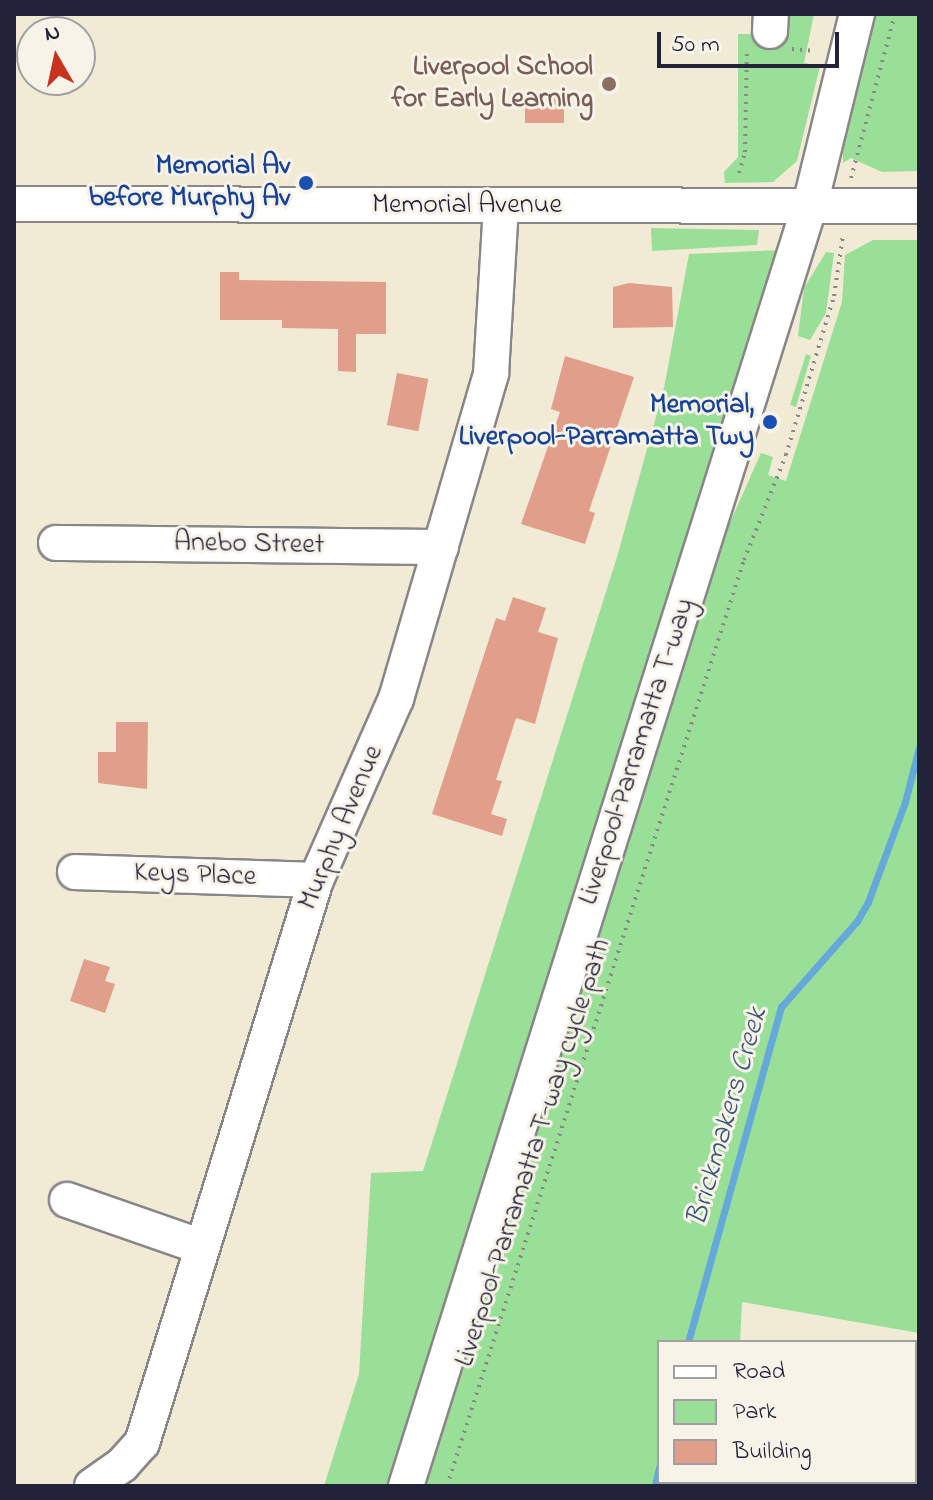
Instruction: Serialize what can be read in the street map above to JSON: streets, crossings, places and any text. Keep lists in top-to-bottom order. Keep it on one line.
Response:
{"streets":{"street":["Memorial Avenue","Anebo Street","Liverpool–Parramatta T-way","Murphy Avenue","Keys Place"],"path":["Liverpool-Parramatta T-way cycle path"]},"crossings":[["Memorial Avenue","Liverpool–Parramatta T-way"],["Memorial Avenue","Murphy Avenue"],["Anebo Street","Murphy Avenue"],["Murphy Avenue","Keys Place"]],"water":["Brickmakers Creek"],"places":["Liverpool School for Early Learning","Memorial Av before Murphy Av","Memorial, Liverpool-Parramatta Twy"],"legend":["Road","Park","Building"],"scale_bar":"50 m","north":"top"}
